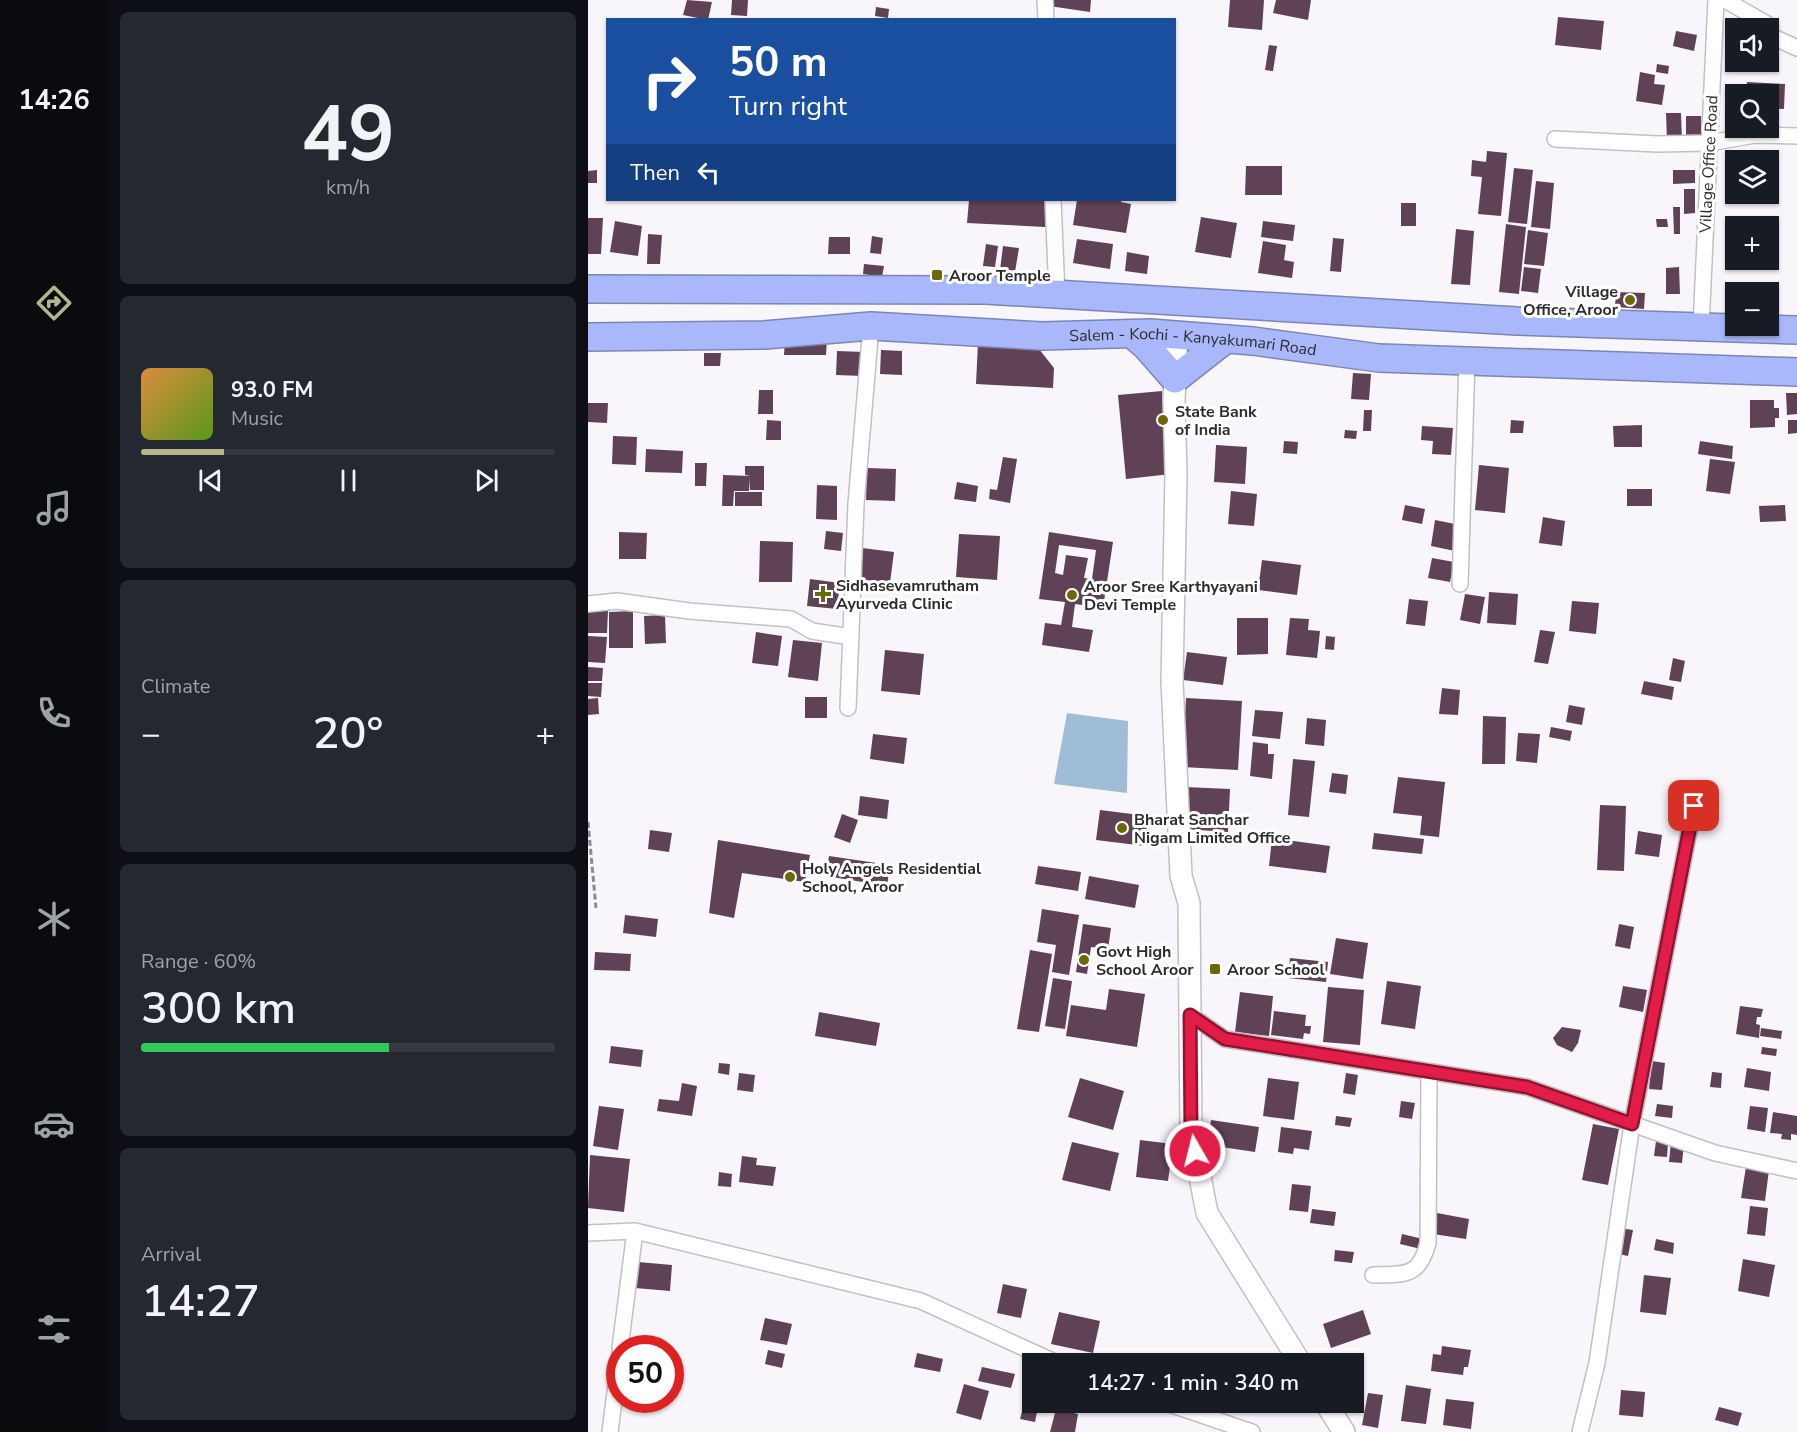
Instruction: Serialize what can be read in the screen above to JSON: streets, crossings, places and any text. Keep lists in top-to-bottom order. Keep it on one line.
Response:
{"streets":{"highway":["Salem - Kochi - Kanyakumari Road"],"street":["Village Office Road"]},"places":{"transit":["Aroor Temple","Aroor School"],"other":["Village Office, Aroor","State Bank of India","Aroor Sree Karthyayani Devi Temple","Bharat Sanchar Nigam Limited Office","Holy Angels Residential School, Aroor","Govt High School Aroor"],"health":["Sidhasevamrutham Ayurveda Clinic"]},"page":{"tabs":"14:26","tile":[["49","km/h"],"Climate",["Range · 60%","300 km"],["Arrival","14:27"]],"map_buttons":["+","−"],"turn":["50 m","Turn right"],"then":"Then","song":["93.0 FM","Music"],"heat":["−","20°","+"],"limit":"50","trip":"14:27 · 1 min · 340 m"}}
